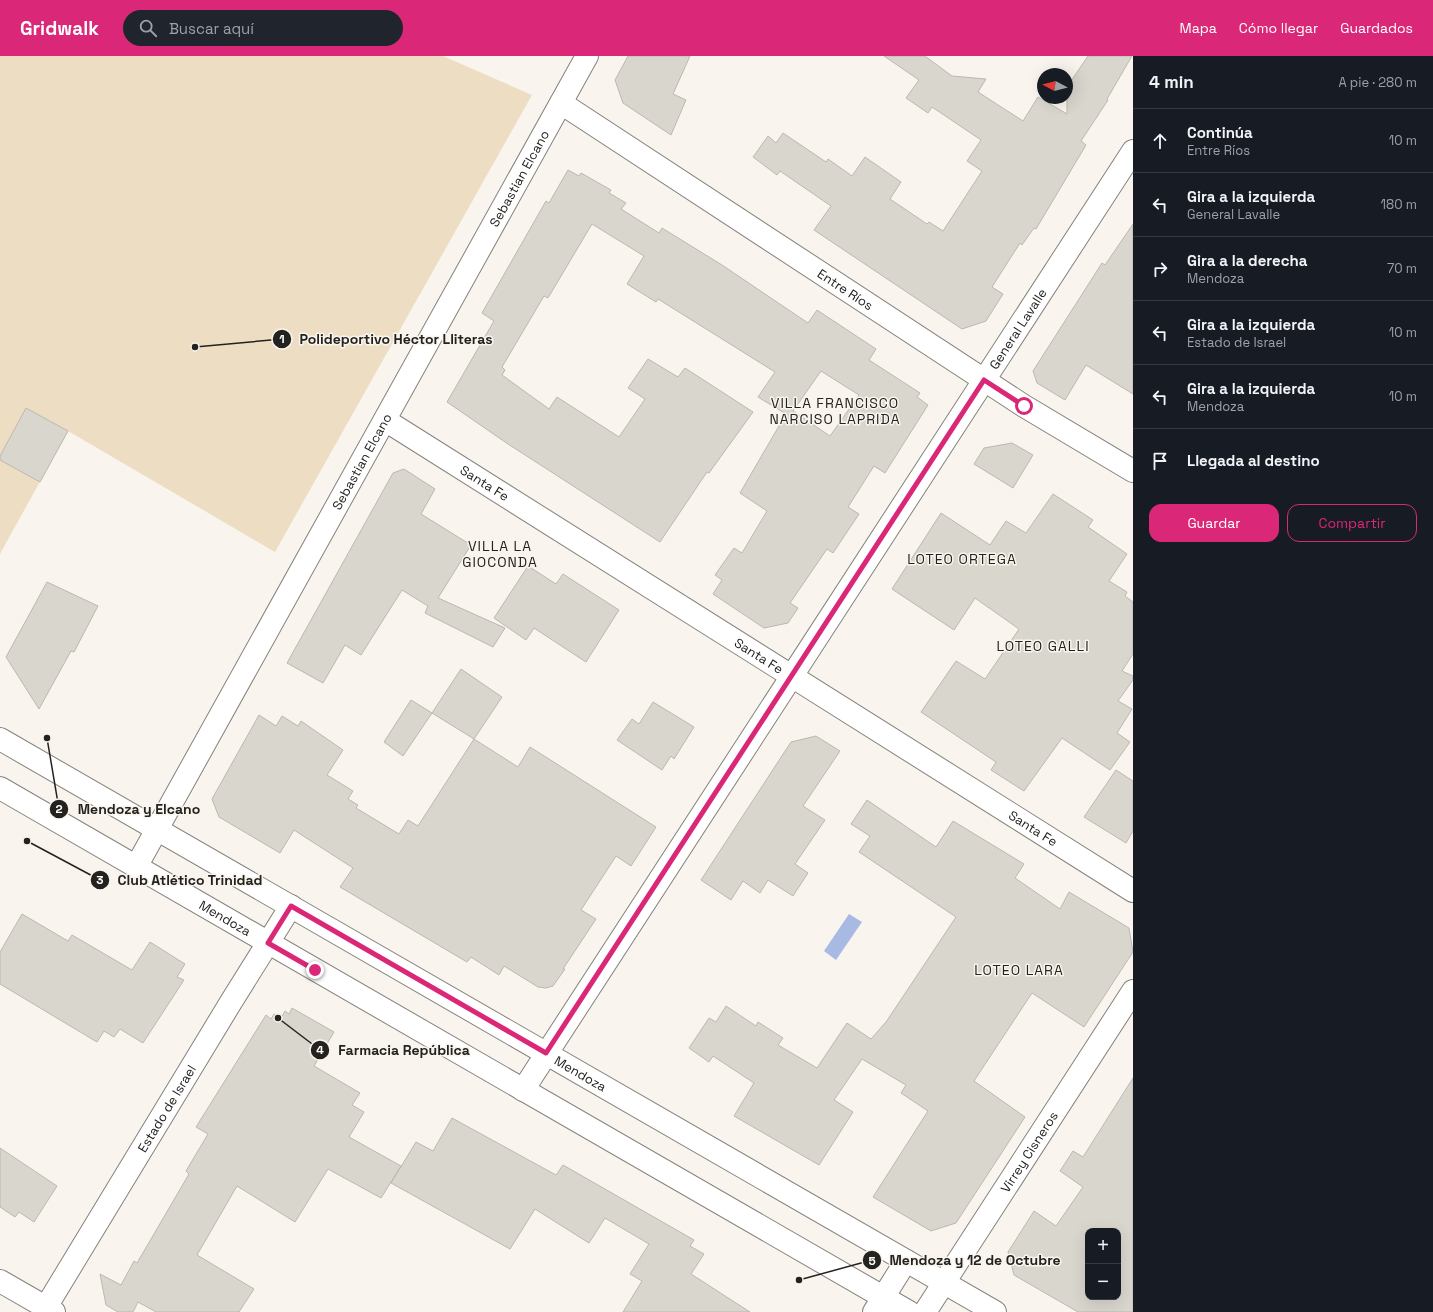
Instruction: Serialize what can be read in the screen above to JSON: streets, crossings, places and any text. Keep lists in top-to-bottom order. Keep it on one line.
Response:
{"streets":{"street":["Sebastian Elcano","Entre Ríos","General Lavalle","Santa Fe","Mendoza","Estado de Israel","Virrey Cisneros"]},"crossings":[["Sebastian Elcano","Entre Ríos"],["Sebastian Elcano","Santa Fe"],["Sebastian Elcano","Mendoza"],["Entre Ríos","General Lavalle"],["General Lavalle","Santa Fe"],["General Lavalle","Mendoza"],["Mendoza","Estado de Israel"],["Mendoza","Virrey Cisneros"]],"districts":["VILLA FRANCISCO NARCISO LAPRIDA","VILLA LA GIOCONDA","LOTEO ORTEGA","LOTEO GALLI","LOTEO LARA"],"places":["Polideportivo Héctor Lliteras","Mendoza y Elcano","Club Atlético Trinidad","Farmacia República","Mendoza y 12 de Octubre"],"north":"left","page":{"header":"Gridwalk","search":"Buscar aquí","nav":["Mapa","Cómo llegar","Guardados"],"heading":["4 min","A pie · 280 m"],"list":[["Continúa","Entre Ríos","10 m"],["Gira a la izquierda","General Lavalle","180 m"],["Gira a la derecha","Mendoza","70 m"],["Gira a la izquierda","Estado de Israel","10 m"],["Gira a la izquierda","Mendoza","10 m"],"Llegada al destino"],"buttons":["Guardar","Compartir"],"map_buttons":["+","−"]}}
